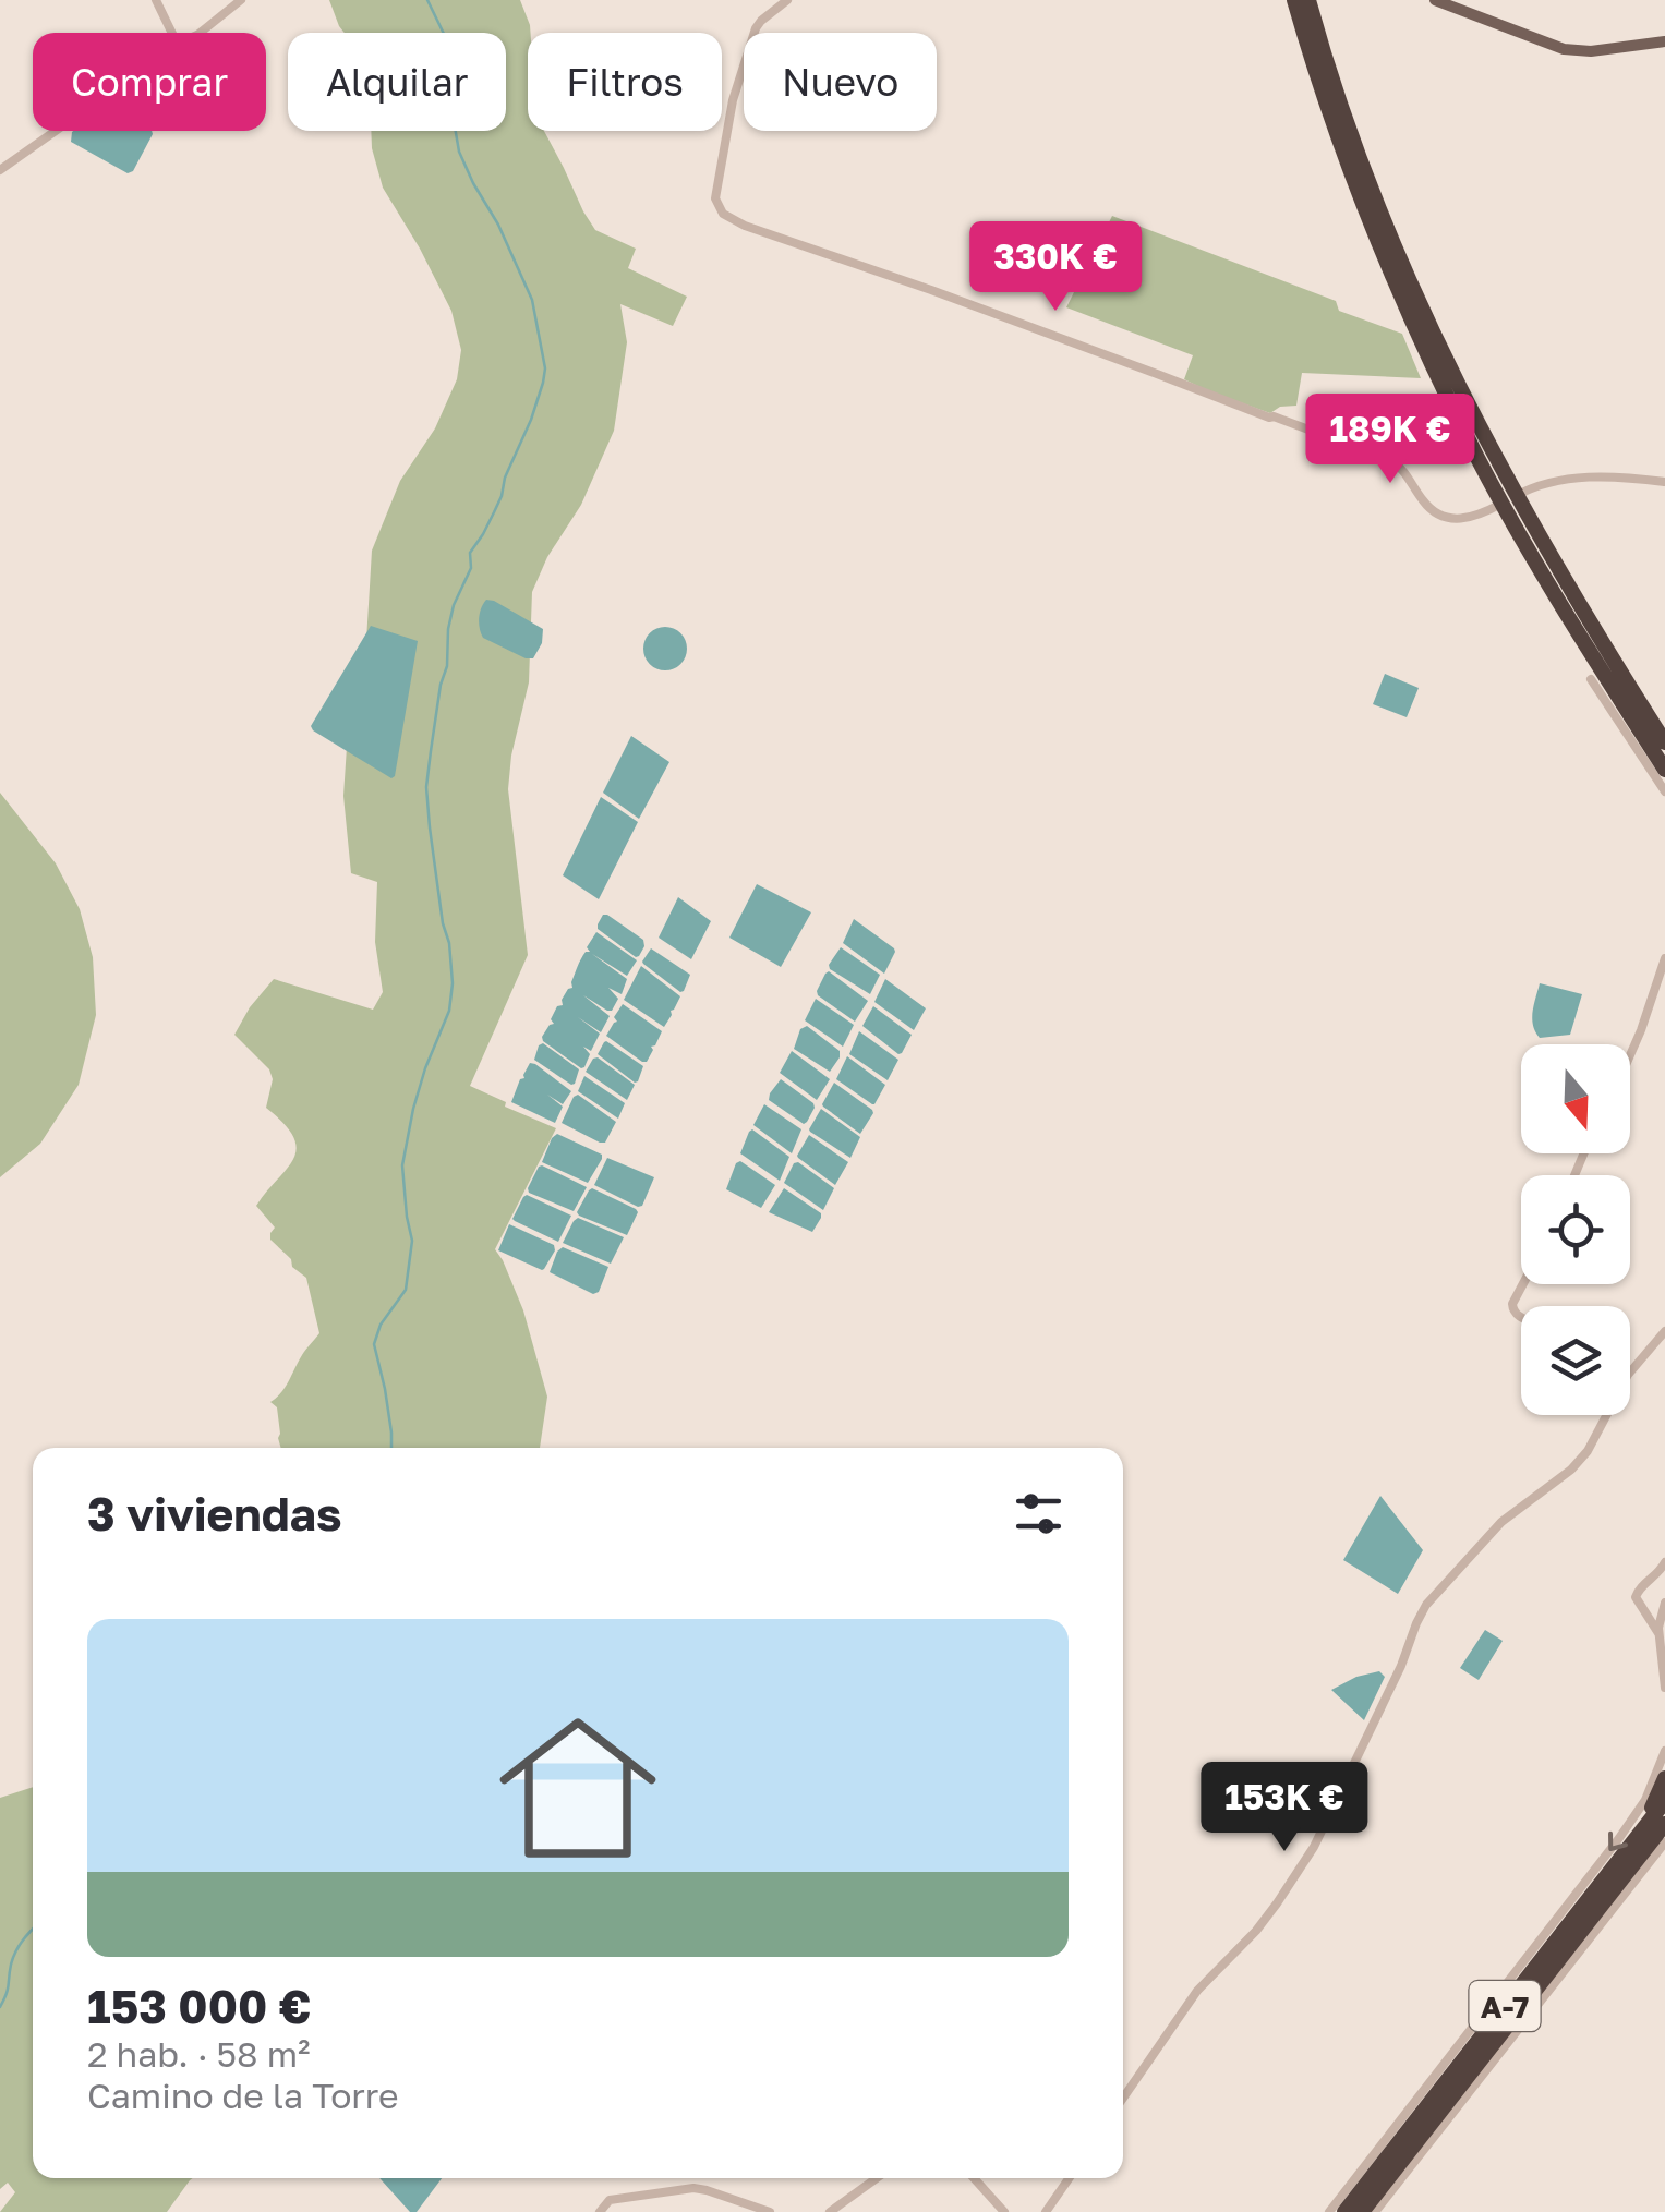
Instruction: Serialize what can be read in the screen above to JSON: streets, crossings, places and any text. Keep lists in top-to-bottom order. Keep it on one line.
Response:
{"streets":{"highway":["A-7"]},"north":"bottom","page":{"chip":["Comprar","Alquilar","Filtros","Nuevo"],"price":["330K €","189K €","153K €"],"heading":"3 viviendas","list":[{"name":"153 000 €","note":"2 hab. · 58 m² · Camino de la Torre"}]}}
